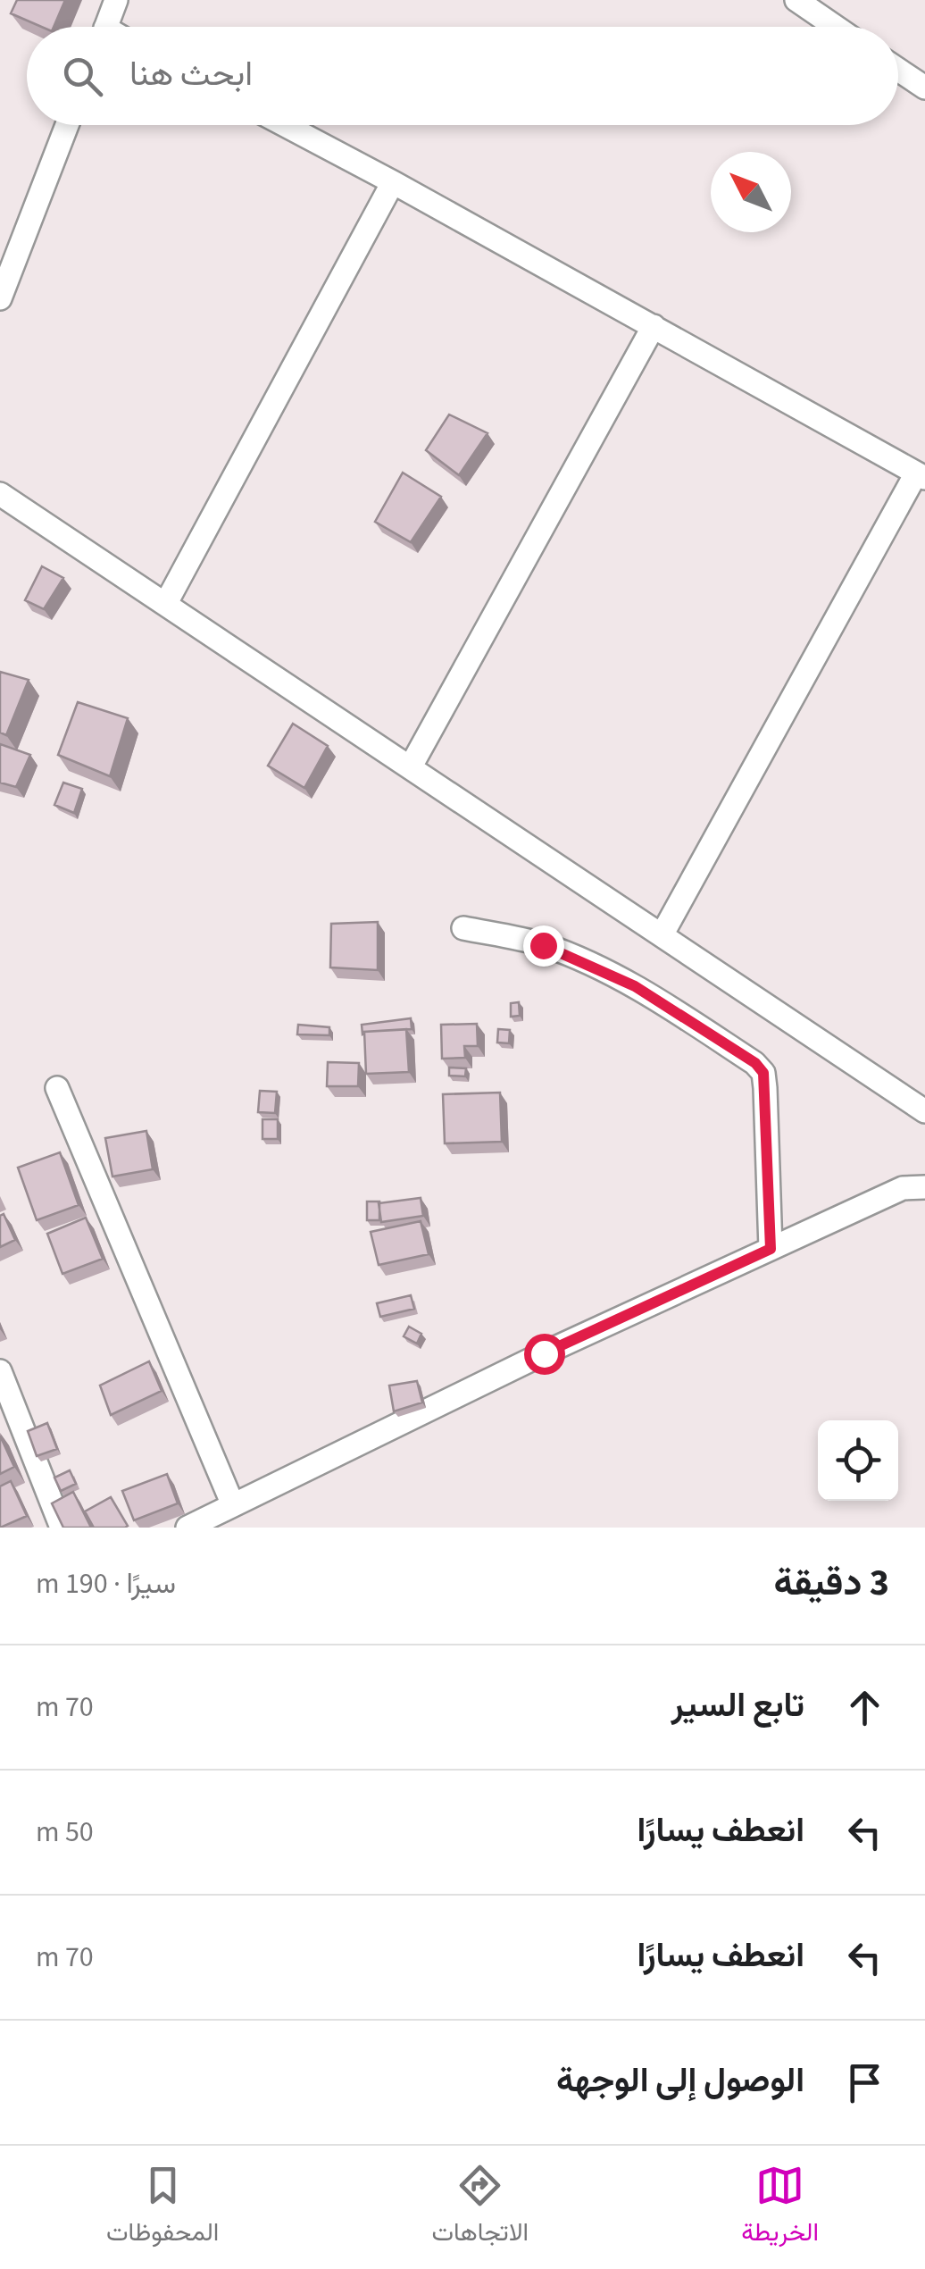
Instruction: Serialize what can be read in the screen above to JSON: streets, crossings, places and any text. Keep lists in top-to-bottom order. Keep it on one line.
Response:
{"north":"top left","page":{"search":"ابحث هنا","heading":["3 دقيقة","سيرًا · 190 m"],"list":[["تابع السير","70 m"],["انعطف يسارًا","50 m"],["انعطف يسارًا","70 m"],"الوصول إلى الوجهة"],"nav":["الخريطة","الاتجاهات","المحفوظات"]}}
